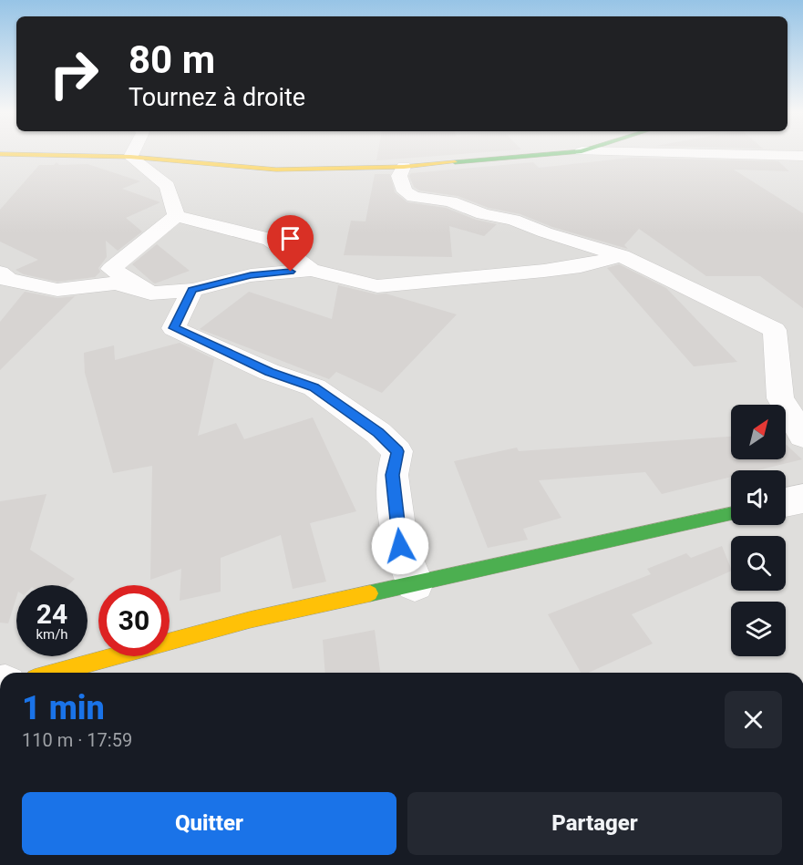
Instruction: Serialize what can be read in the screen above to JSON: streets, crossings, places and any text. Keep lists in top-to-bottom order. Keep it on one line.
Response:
{"north":"top right","page":{"turn":["80 m","Tournez à droite"],"speed":"24 km/h","limit":"30","heading":["1 min","110 m · 17:59"],"buttons":["Quitter","Partager"]}}
